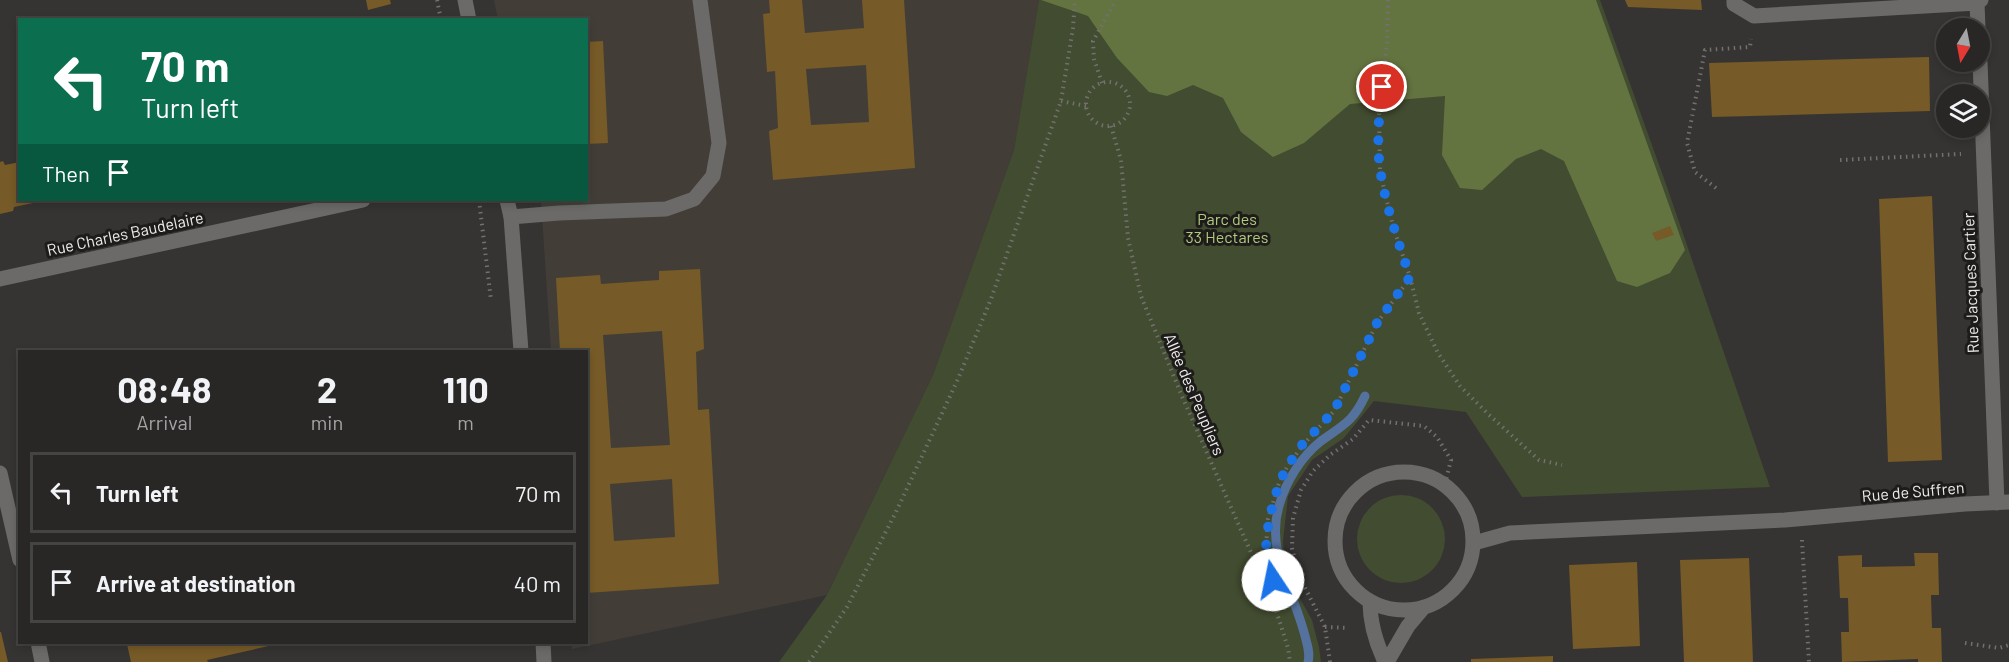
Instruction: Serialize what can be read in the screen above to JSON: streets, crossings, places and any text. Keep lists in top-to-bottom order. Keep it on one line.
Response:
{"streets":{"street":["Rue Charles Baudelaire","Rue Jacques Cartier","Rue de Suffren"],"path":["Allée des Peupliers"]},"crossings":[["Rue Jacques Cartier","Rue de Suffren"]],"parks":["Parc des 33 Hectares"],"north":"bottom","page":{"turn":["70 m","Turn left"],"then":"Then","eta":["08:48","Arrival","2","min","110","m"],"list":[{"name":"Turn left","value":"70 m"},{"name":"Arrive at destination","value":"40 m"}]}}
